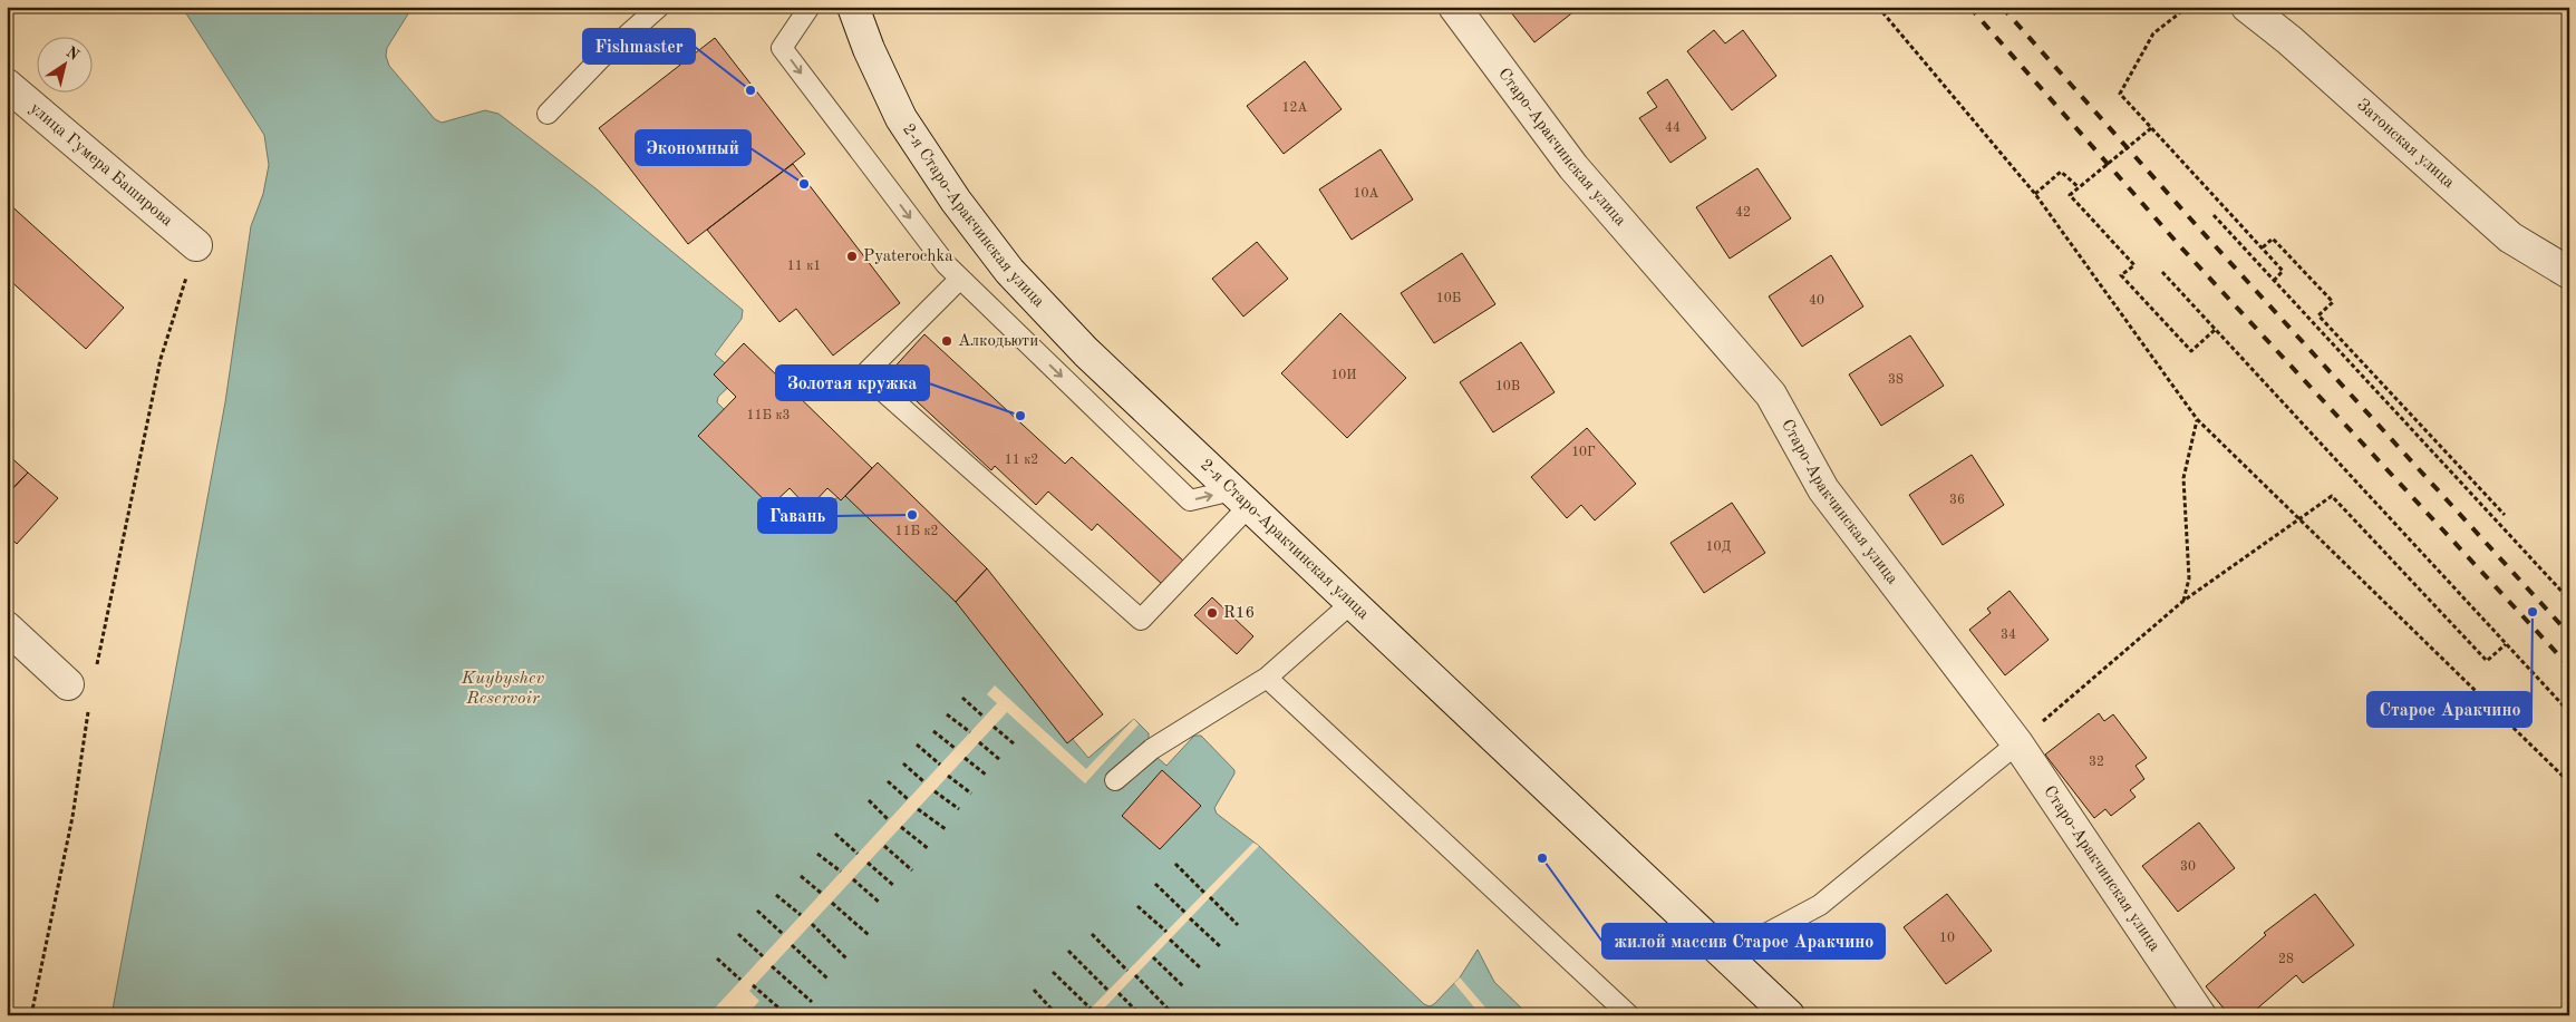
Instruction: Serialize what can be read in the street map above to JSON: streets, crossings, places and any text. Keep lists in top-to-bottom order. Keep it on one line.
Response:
{"streets":{"street":["Затонская улица","Старо-Аракчинская улица","улица Гумера Баширова","2-я Старо-Аракчинская улица"]},"water":["Kuybyshev Reservoir"],"places":["Fishmaster","Экономный","Pyaterochka","Алкодьюти","Золотая кружка","Гавань","Старое Аракчино","R16","жилой массив Старое Аракчино"],"house_numbers":["12А","44","10А","42","11 к1","10Б","40","10И","38","10В","11Б к3","10Г","11 к2","36","11Б к2","10Д","34","32","30","10","28"],"north":"top right"}
